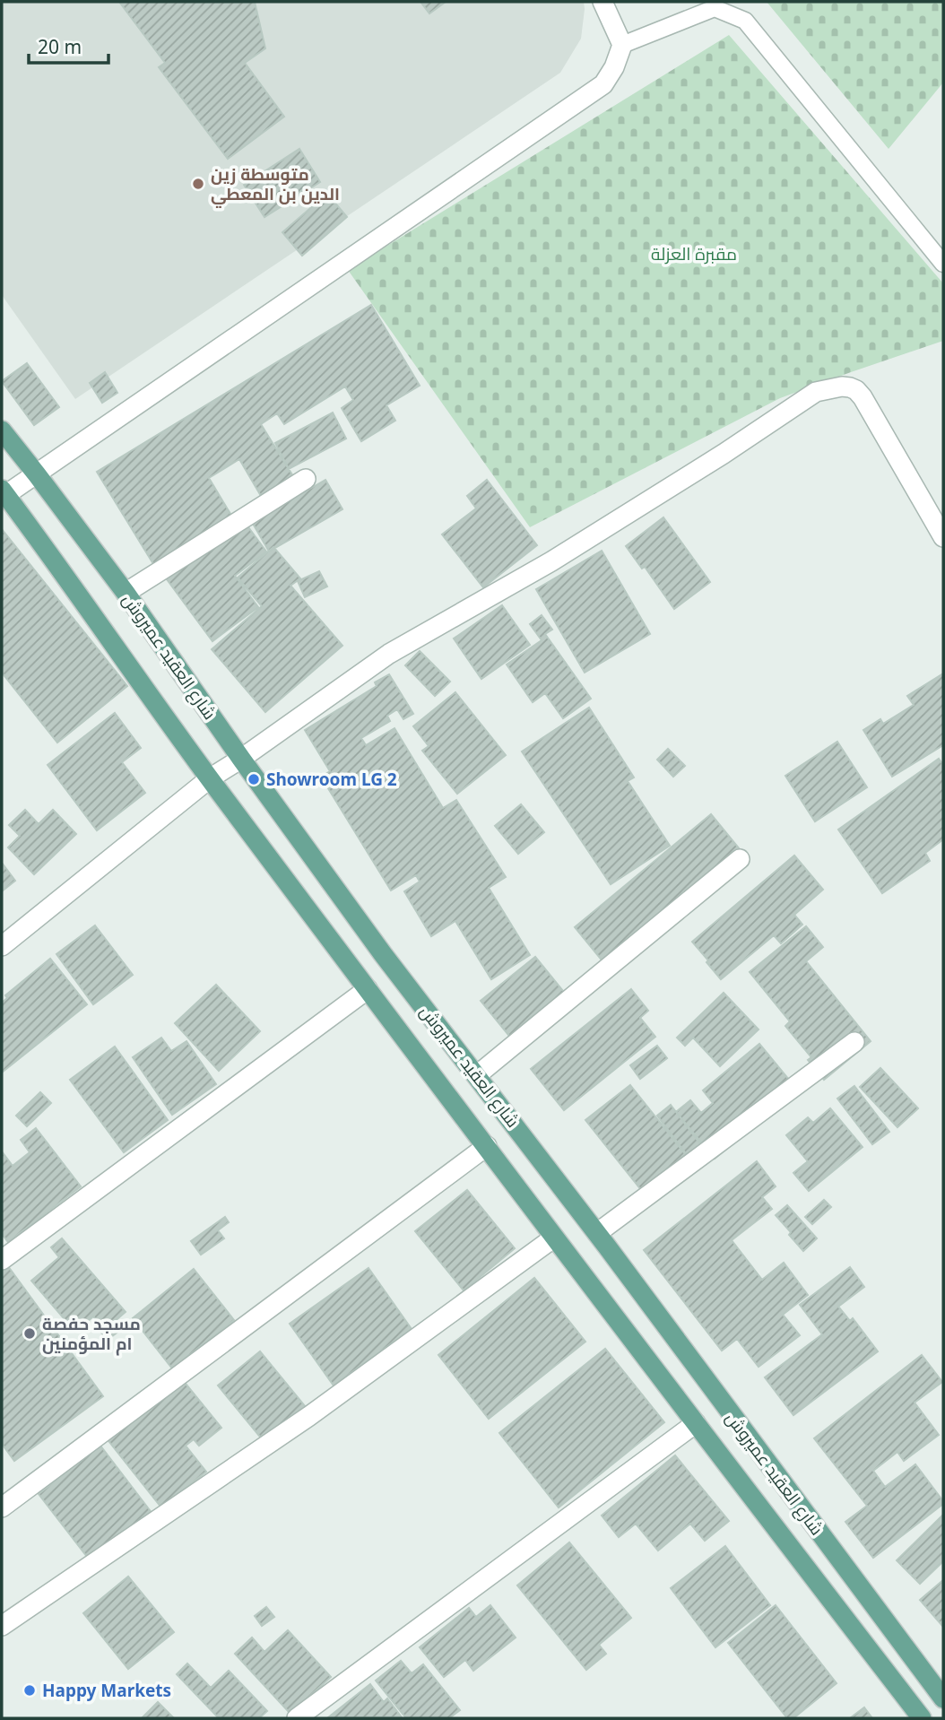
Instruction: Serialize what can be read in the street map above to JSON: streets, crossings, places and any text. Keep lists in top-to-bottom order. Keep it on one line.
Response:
{"streets":{"main road":["شارع العقيد عميروش"]},"parks":["مقبرة العزلة"],"places":["متوسطة زين الدين بن المعطي","Showroom LG 2","مسجد حفصة ام المؤمنين","Happy Markets"],"scale_bar":"20 m"}
